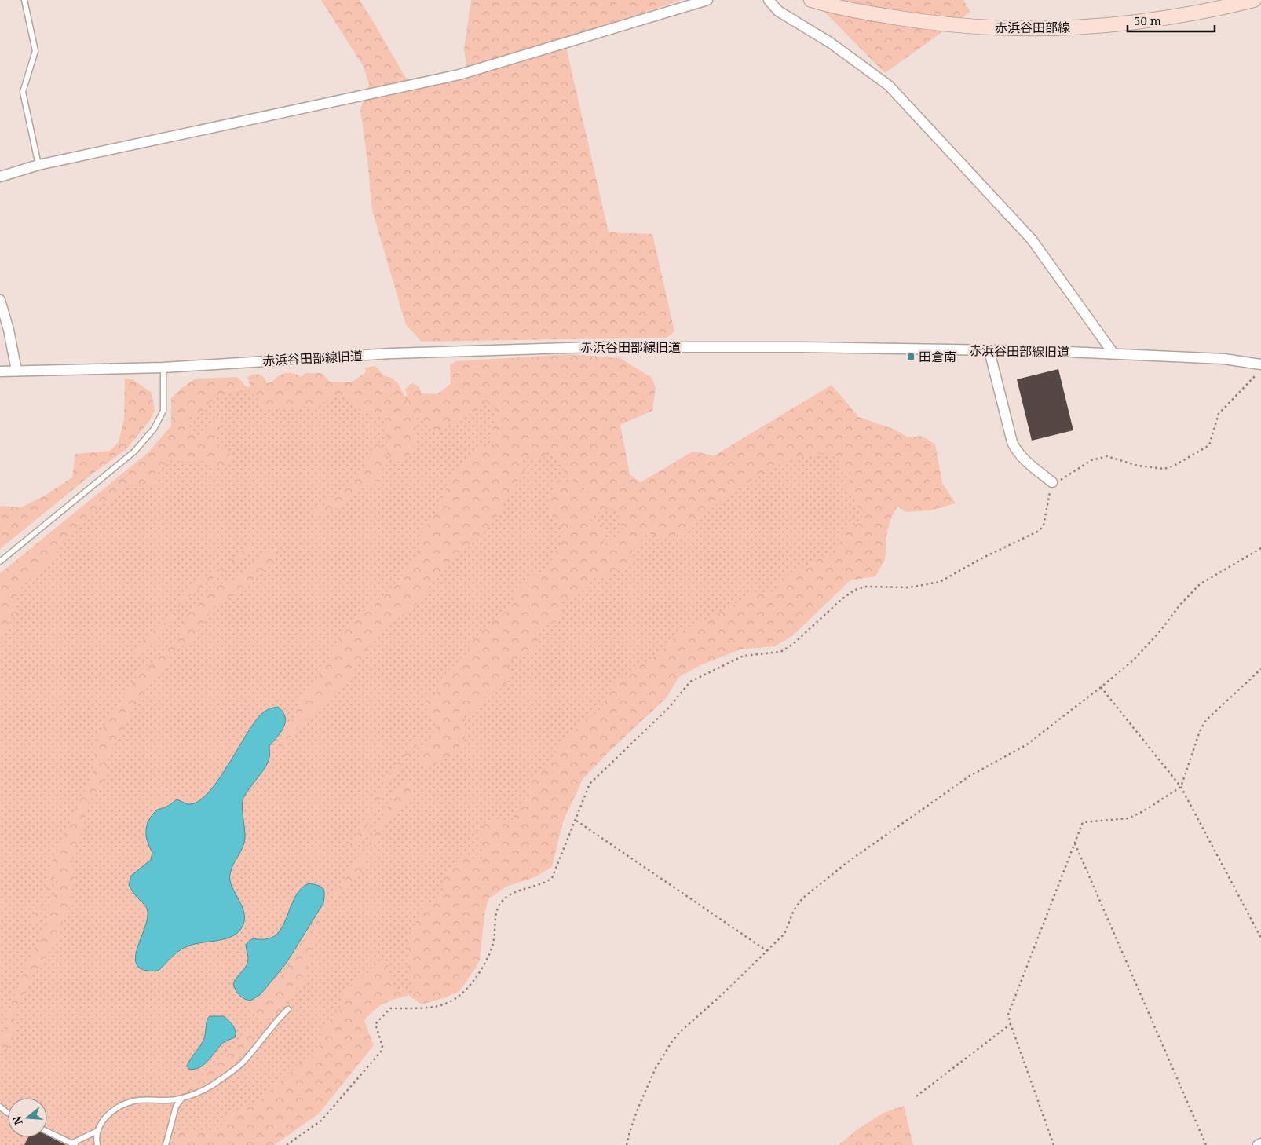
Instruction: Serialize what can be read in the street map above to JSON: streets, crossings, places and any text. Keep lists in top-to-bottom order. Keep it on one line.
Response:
{"streets":{"main road":["赤浜谷田部線"],"street":["赤浜谷田部線旧道"]},"places":{"transit":["田倉南"]},"scale_bar":"50 m","north":"left"}
